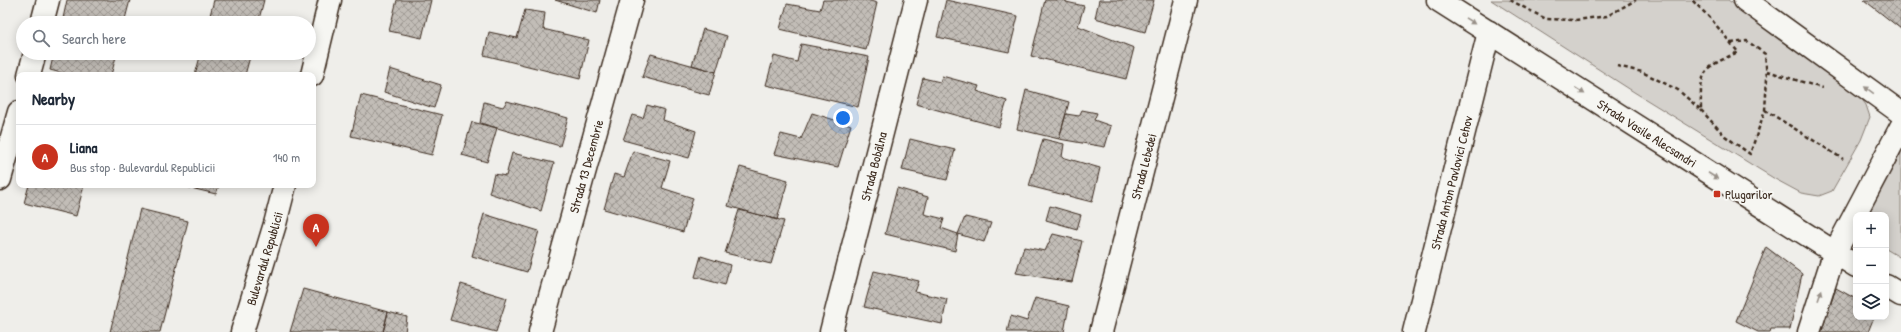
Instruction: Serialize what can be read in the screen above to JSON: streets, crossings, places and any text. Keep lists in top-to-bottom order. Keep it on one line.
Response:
{"streets":{"street":["Strada Vasile Alecsandri","Strada 13 Decembrie","Strada Bobâlna","Strada Lebedei","Strada Anton Pavlovici Cehov","Bulevardul Republicii"]},"crossings":[["Strada Vasile Alecsandri","Strada Anton Pavlovici Cehov"]],"places":{"transit":["Plugarilor"]},"page":{"search":"Search here","heading":"Nearby","list":[{"mark":"A","name":"Liana","note":"Bus stop · Bulevardul Republicii","value":"140 m"}],"map_buttons":["+","−"],"pins":"A"}}
